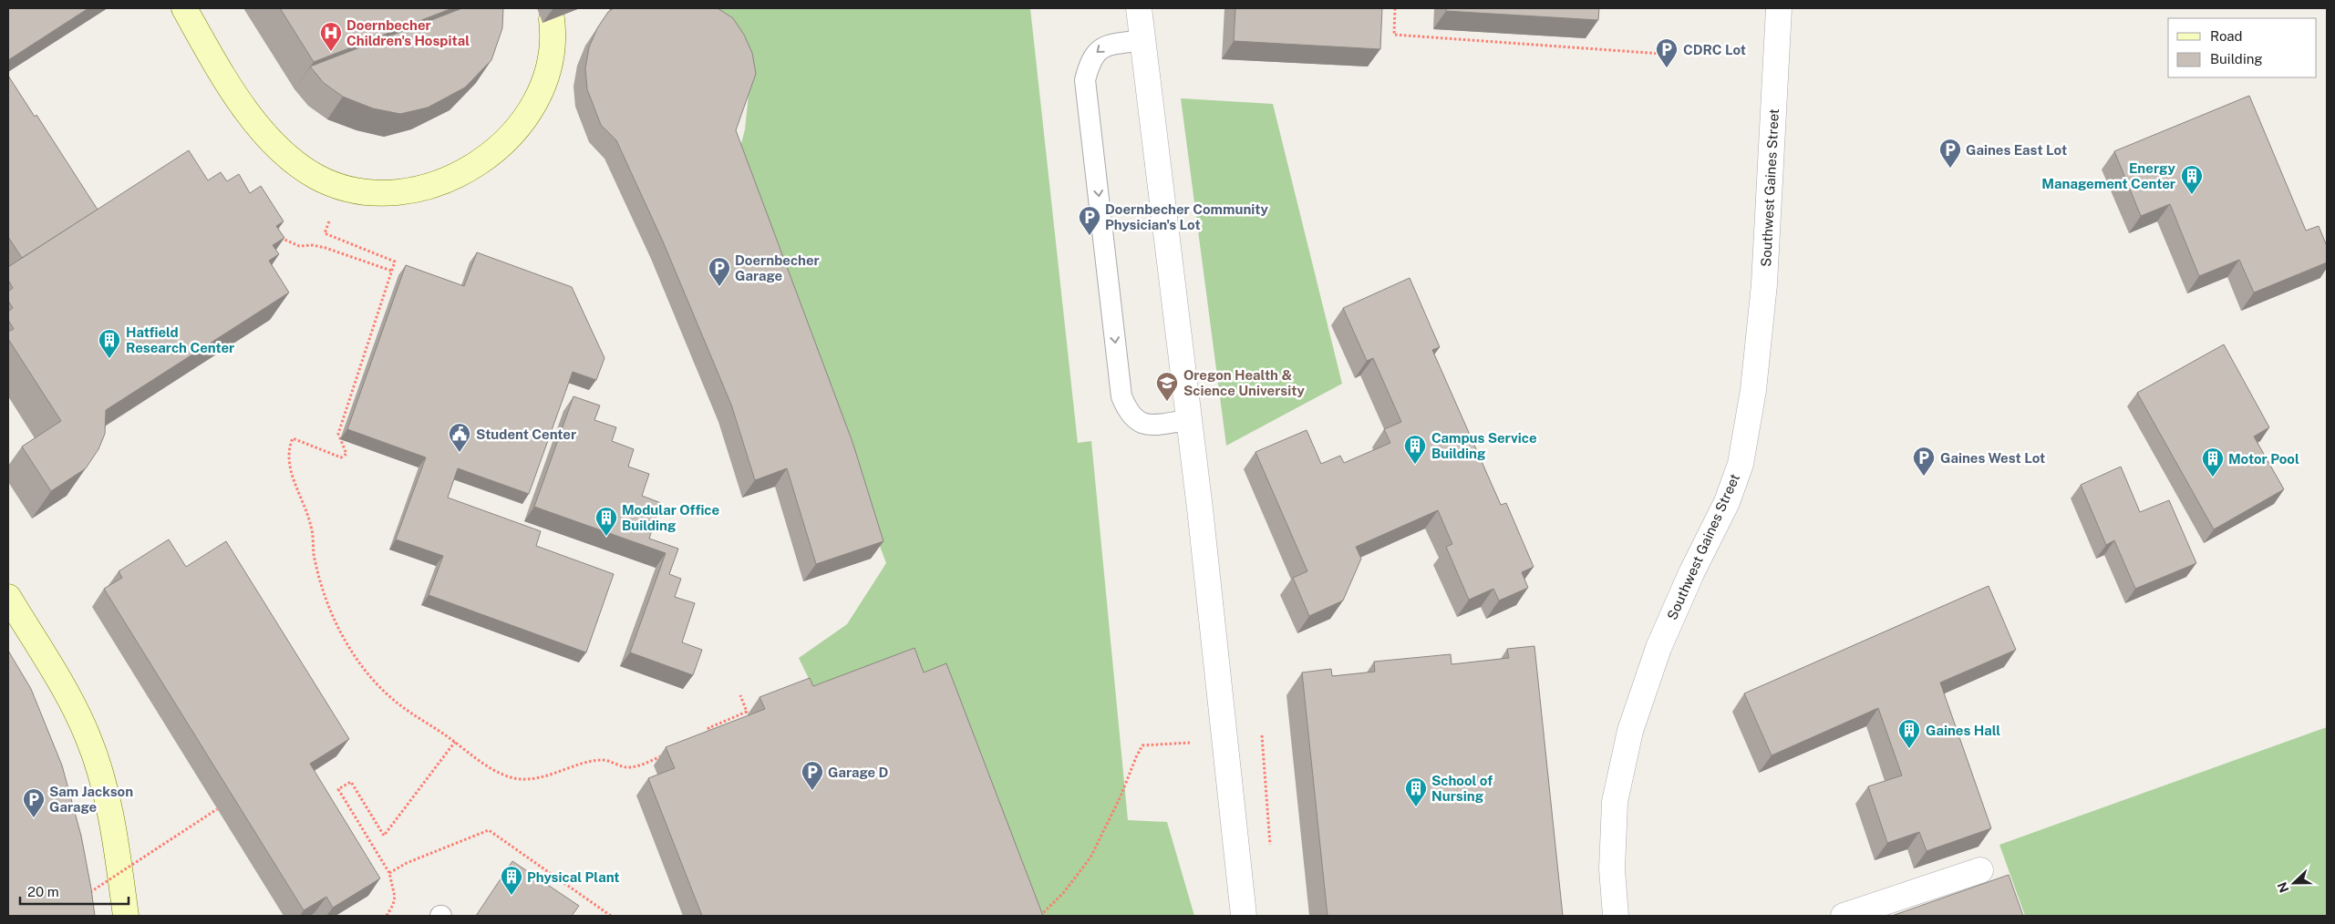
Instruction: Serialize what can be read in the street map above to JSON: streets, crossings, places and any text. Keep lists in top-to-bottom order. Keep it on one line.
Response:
{"streets":{"street":["Southwest Gaines Street"]},"places":{"hospital":["Doernbecher Children's Hospital"],"parking":["CDRC Lot","Gaines East Lot","Doernbecher Community Physician's Lot","Doernbecher Garage","Gaines West Lot","Garage D","Sam Jackson Garage"],"building":["Energy Management Center","Hatfield Research Center","Campus Service Building","Motor Pool","Modular Office Building","Gaines Hall","School of Nursing","Physical Plant"],"school or university":["Oregon Health & Science University"],"public building":["Student Center"]},"legend":["Road","Building"],"scale_bar":"20 m","north":"left"}
